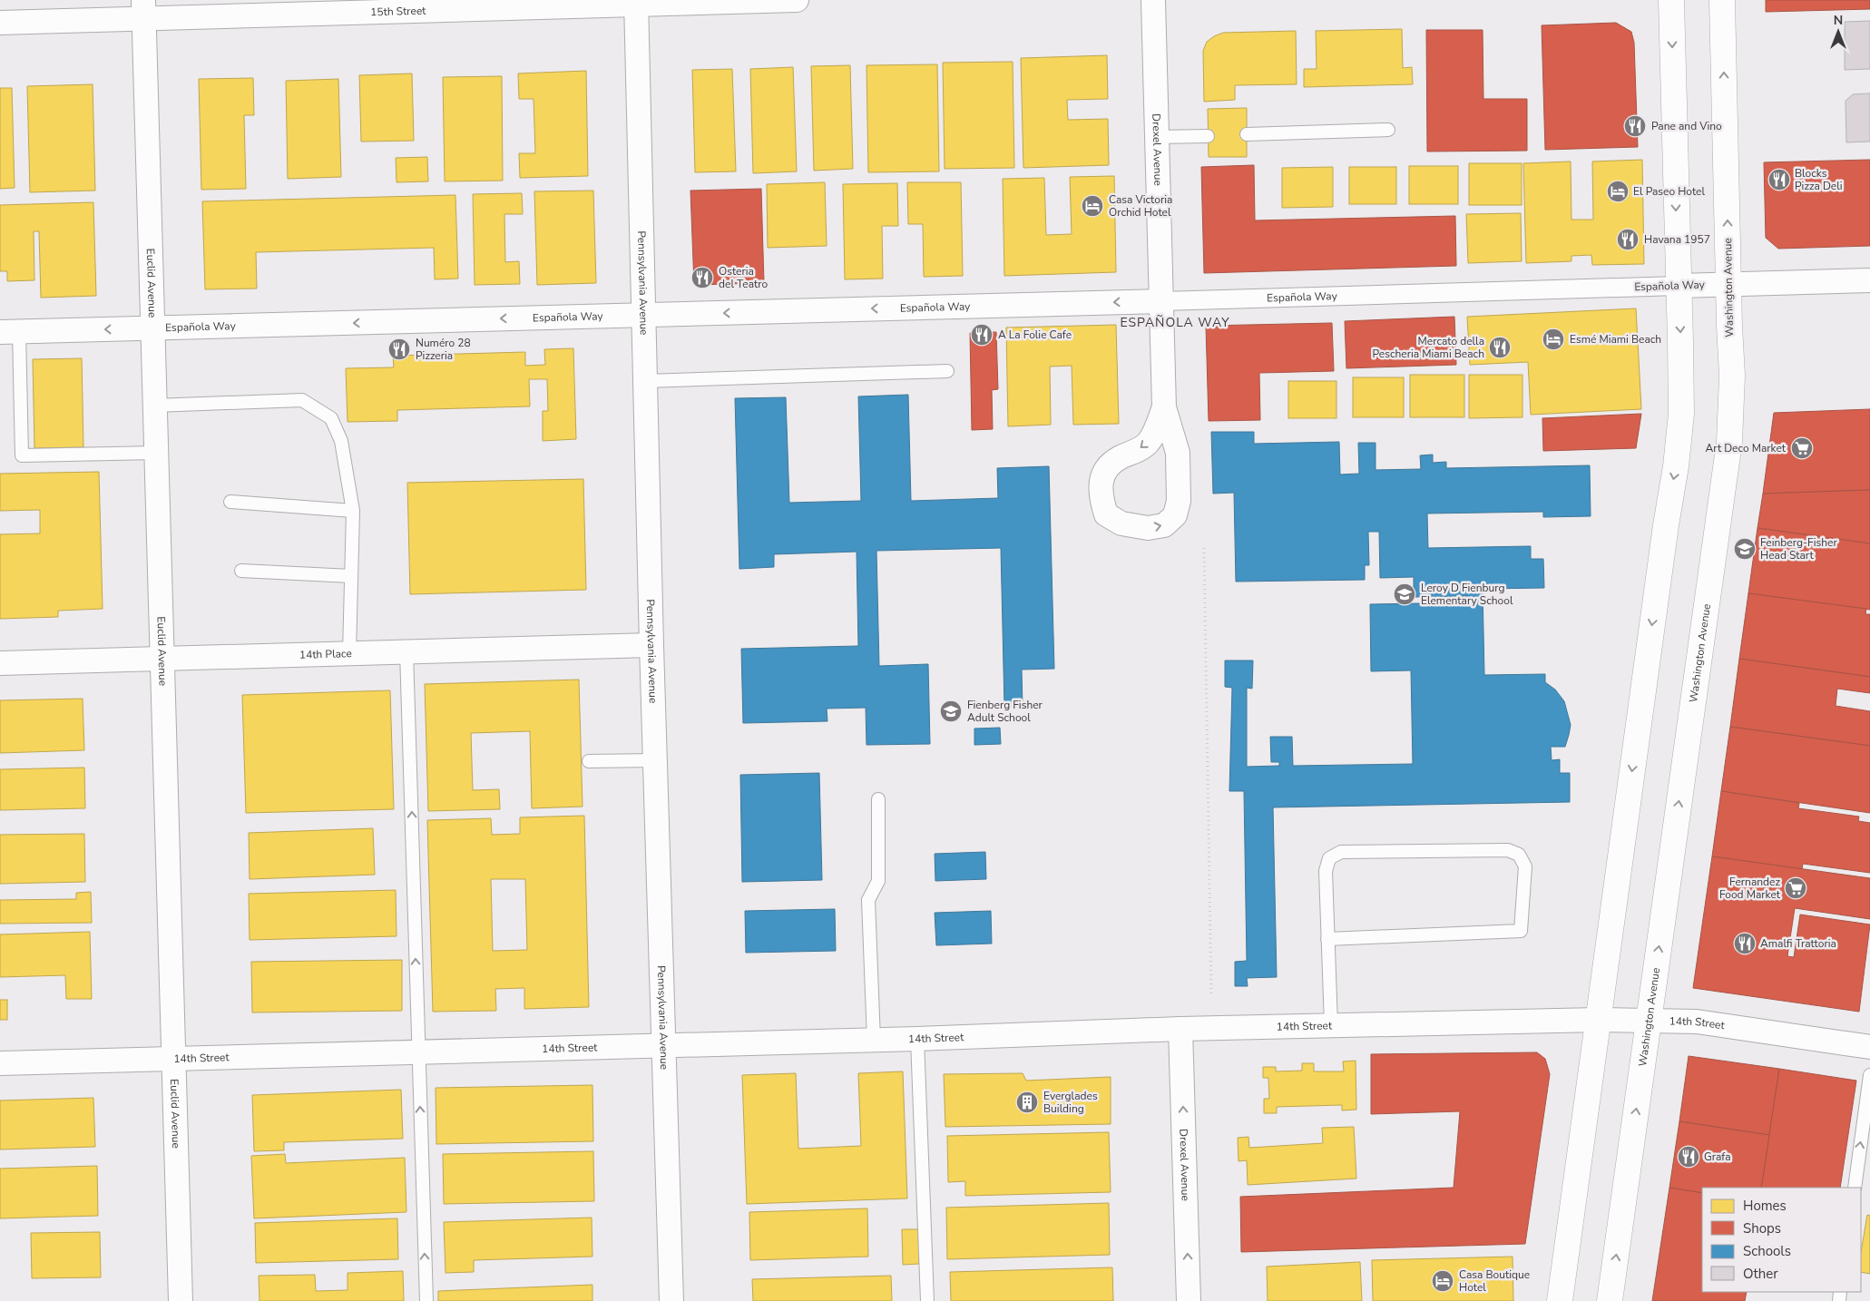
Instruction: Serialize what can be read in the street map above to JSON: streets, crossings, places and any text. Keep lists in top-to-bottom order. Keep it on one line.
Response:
{"streets":{"main road":["Washington Avenue"],"street":["15th Street","Drexel Avenue","Euclid Avenue","Pennsylvania Avenue","Española Way","14th Place","14th Street"]},"crossings":[["15th Street","Euclid Avenue"],["15th Street","Pennsylvania Avenue"],["Drexel Avenue","Española Way"],["Drexel Avenue","14th Street"],["Euclid Avenue","Española Way"],["Euclid Avenue","14th Place"],["Euclid Avenue","14th Street"],["Pennsylvania Avenue","Española Way"],["Pennsylvania Avenue","14th Place"],["Pennsylvania Avenue","14th Street"],["Española Way","Washington Avenue"],["Washington Avenue","14th Street"]],"one_way":["Española Way"],"districts":["ESPAÑOLA WAY"],"places":{"restaurant":["Pane and Vino","Blocks Pizza Deli","Havana 1957","Osteria del Teatro","A La Folie Cafe","Mercato della Pescheria Miami Beach","Numéro 28 Pizzeria","Amalfi Trattoria","Grafa"],"hotel":["El Paseo Hotel","Casa Victoria Orchid Hotel","Esmé Miami Beach","Casa Boutique Hotel"],"supermarket":["Art Deco Market","Fernandez Food Market"],"school or university":["Feinberg-Fisher Head Start","Leroy D Fienburg Elementary School","Fienberg Fisher Adult School"],"building":["Everglades Building"]},"legend":["Homes","Shops","Schools","Other"],"north":"top"}
